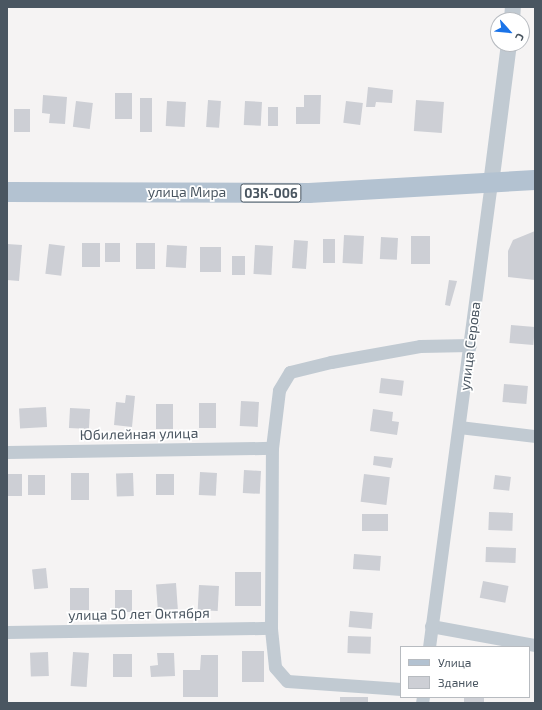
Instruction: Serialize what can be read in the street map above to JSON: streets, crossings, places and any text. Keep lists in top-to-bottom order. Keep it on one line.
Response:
{"streets":{"main road":["улица Мира","03К-006"],"street":["улица Серова","Юбилейная улица","улица 50 лет Октября"]},"crossings":[["улица Мира","улица Серова"]],"legend":["Улица","Здание"],"north":"bottom right"}
